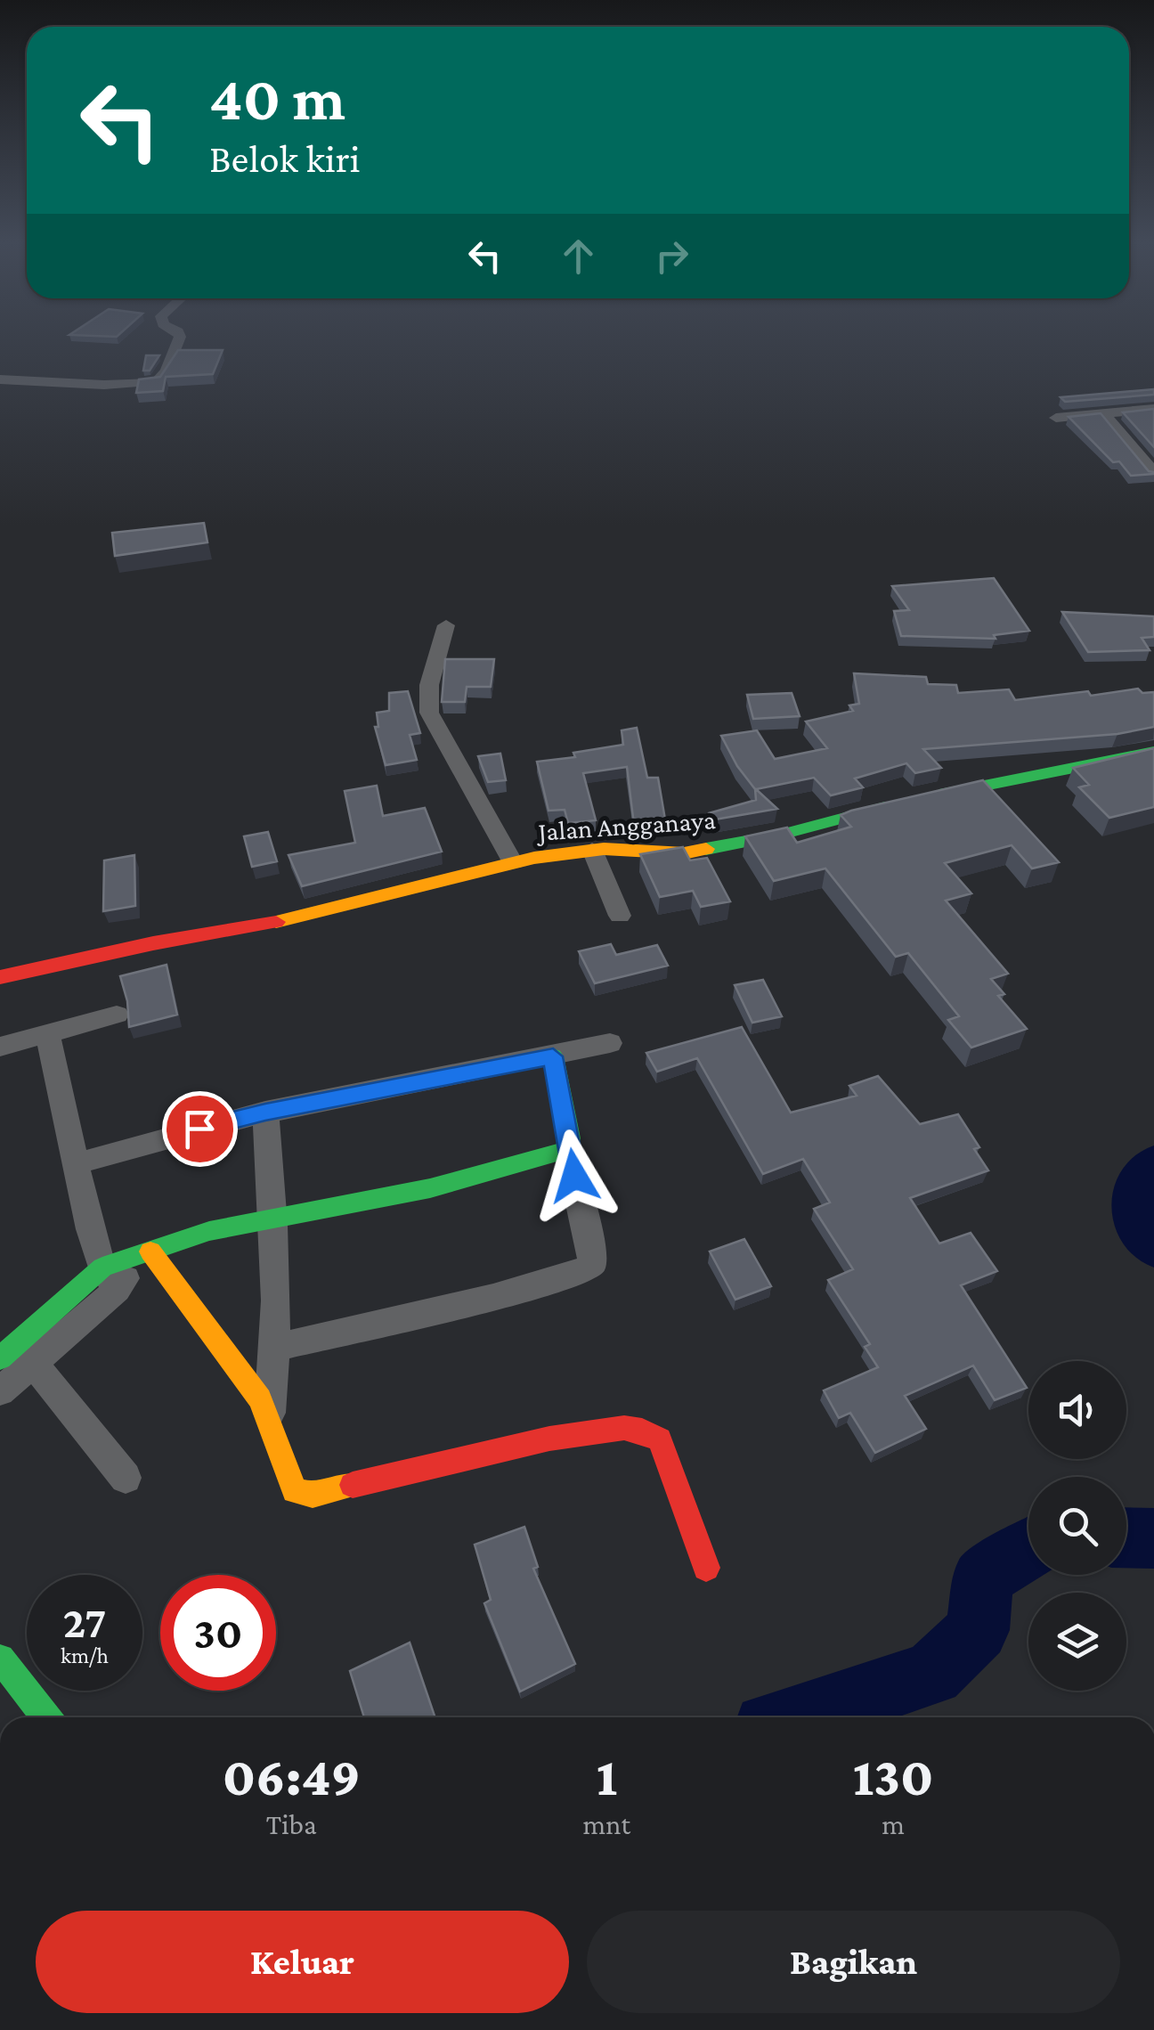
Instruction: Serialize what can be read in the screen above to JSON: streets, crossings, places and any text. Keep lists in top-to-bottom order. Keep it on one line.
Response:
{"streets":{"street":["Jalan Angganaya"]},"page":{"turn":["40 m","Belok kiri"],"speed":"27 km/h","limit":"30","eta":["06:49","Tiba","1","mnt","130","m"],"buttons":["Keluar","Bagikan"]}}
